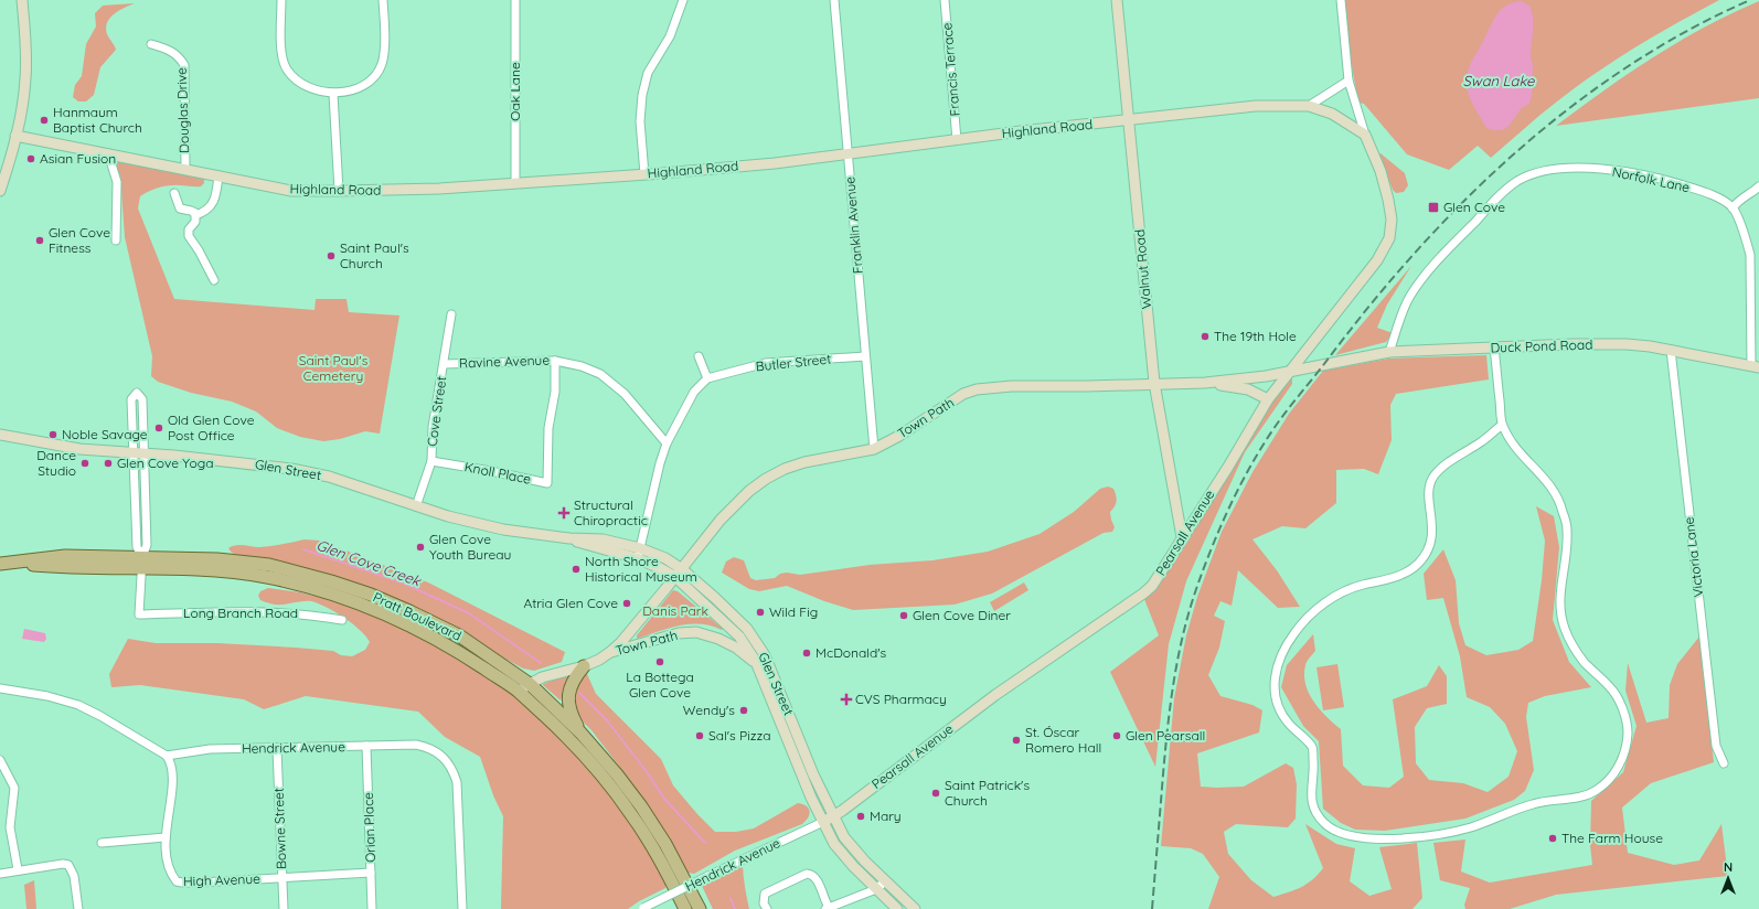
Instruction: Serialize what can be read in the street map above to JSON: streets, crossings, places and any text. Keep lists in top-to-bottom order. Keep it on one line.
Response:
{"streets":{"main road":["Pratt Boulevard"],"street":["Francis Terrace","Oak Lane","Douglas Drive","Highland Road","Norfolk Lane","Franklin Avenue","Walnut Road","Duck Pond Road","Ravine Avenue","Butler Street","Cove Street","Town Path","Glen Street","Knoll Place","Pearsall Avenue","Victoria Lane","Long Branch Road","Hendrick Avenue","Orian Place","Bowne Street","High Avenue"]},"crossings":[["Francis Terrace","Highland Road"],["Oak Lane","Highland Road"],["Douglas Drive","Highland Road"],["Highland Road","Franklin Avenue"],["Highland Road","Walnut Road"],["Highland Road","Pearsall Avenue"],["Norfolk Lane","Duck Pond Road"],["Franklin Avenue","Butler Street"],["Franklin Avenue","Town Path"],["Walnut Road","Town Path"],["Walnut Road","Pearsall Avenue"],["Duck Pond Road","Town Path"],["Duck Pond Road","Victoria Lane"],["Ravine Avenue","Cove Street"],["Ravine Avenue","Knoll Place"],["Cove Street","Glen Street"],["Cove Street","Knoll Place"],["Town Path","Glen Street"],["Town Path","Pearsall Avenue"],["Town Path","Pratt Boulevard"],["Glen Street","Pearsall Avenue"],["Glen Street","Hendrick Avenue"],["Pearsall Avenue","Hendrick Avenue"],["Long Branch Road","Pratt Boulevard"],["Hendrick Avenue","Orian Place"],["Hendrick Avenue","Bowne Street"],["Hendrick Avenue","High Avenue"],["Orian Place","High Avenue"],["Bowne Street","High Avenue"]],"water":["Swan Lake","Glen Cove Creek"],"parks":["Saint Paul's Cemetery","Danis Park"],"places":{"other":["Hanmaum Baptist Church","Asian Fusion","Glen Cove Fitness","Saint Paul's Church","The 19th Hole","Old Glen Cove Post Office","Noble Savage","Dance Studio","Glen Cove Yoga","Glen Cove Youth Bureau","North Shore Historical Museum","Atria Glen Cove","Wild Fig","Glen Cove Diner","McDonald's","La Bottega Glen Cove","Wendy's","Sal's Pizza","Glen Pearsall","St. Óscar Romero Hall","Saint Patrick's Church","Mary","The Farm House"],"transit":["Glen Cove"],"health":["Structural Chiropractic","CVS Pharmacy"]},"north":"top"}
